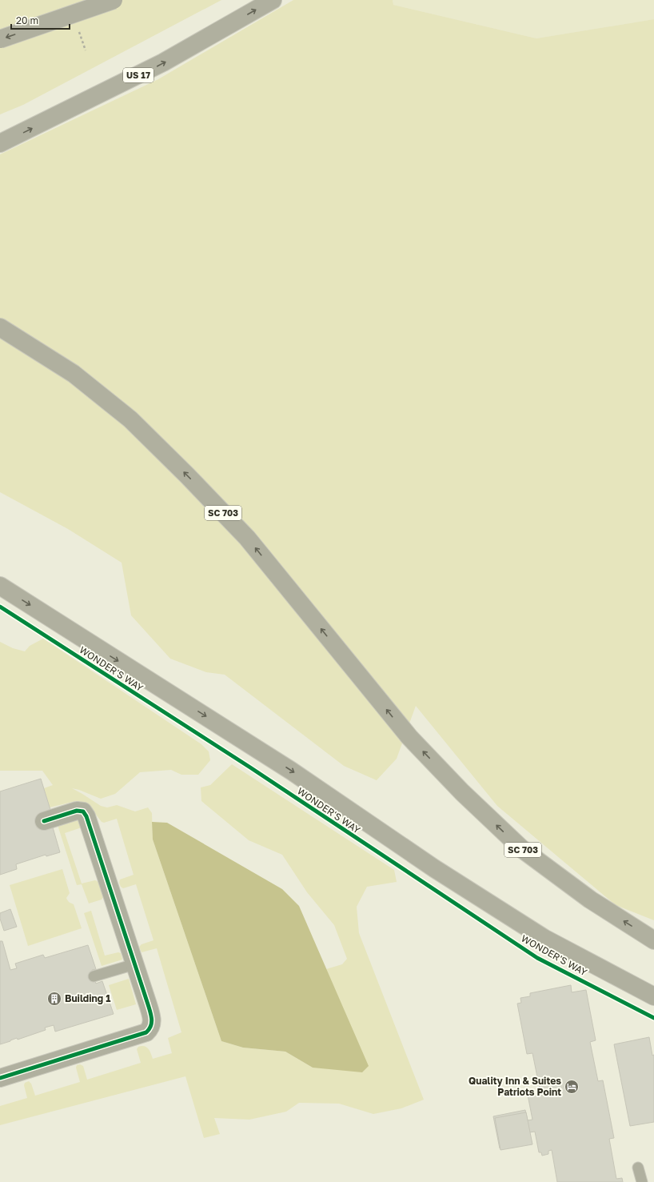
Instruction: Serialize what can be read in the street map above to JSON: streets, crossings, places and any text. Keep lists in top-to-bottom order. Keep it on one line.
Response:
{"streets":{"main road":["US 17","SC 703"],"cycle path":["WONDER'S WAY"]},"places":{"building":["Building 1"],"hotel":["Quality Inn & Suites Patriots Point"]},"scale_bar":"20 m"}
